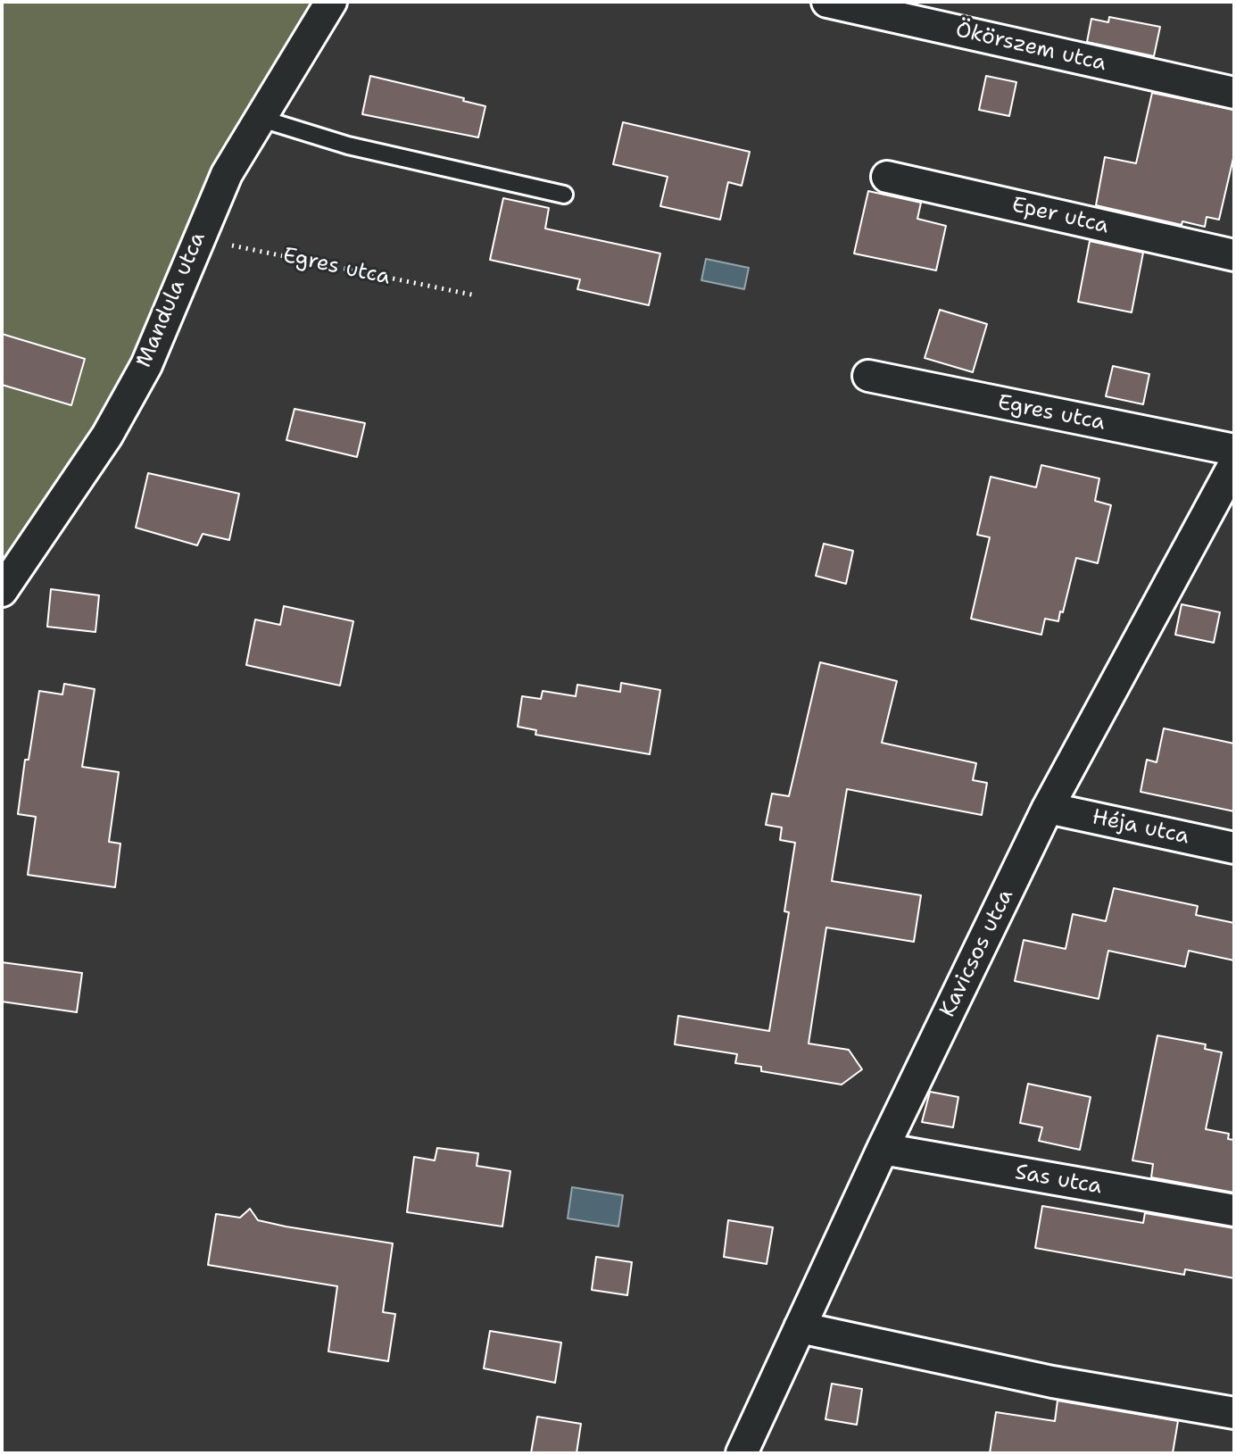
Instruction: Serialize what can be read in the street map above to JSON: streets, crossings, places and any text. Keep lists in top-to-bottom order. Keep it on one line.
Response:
{"streets":{"street":["Ökörszem utca","Eper utca","Egres utca","Mandula utca","Héja utca","Kavicsos utca","Sas utca"]},"crossings":[["Egres utca","Mandula utca"],["Héja utca","Kavicsos utca"],["Kavicsos utca","Sas utca"]]}
